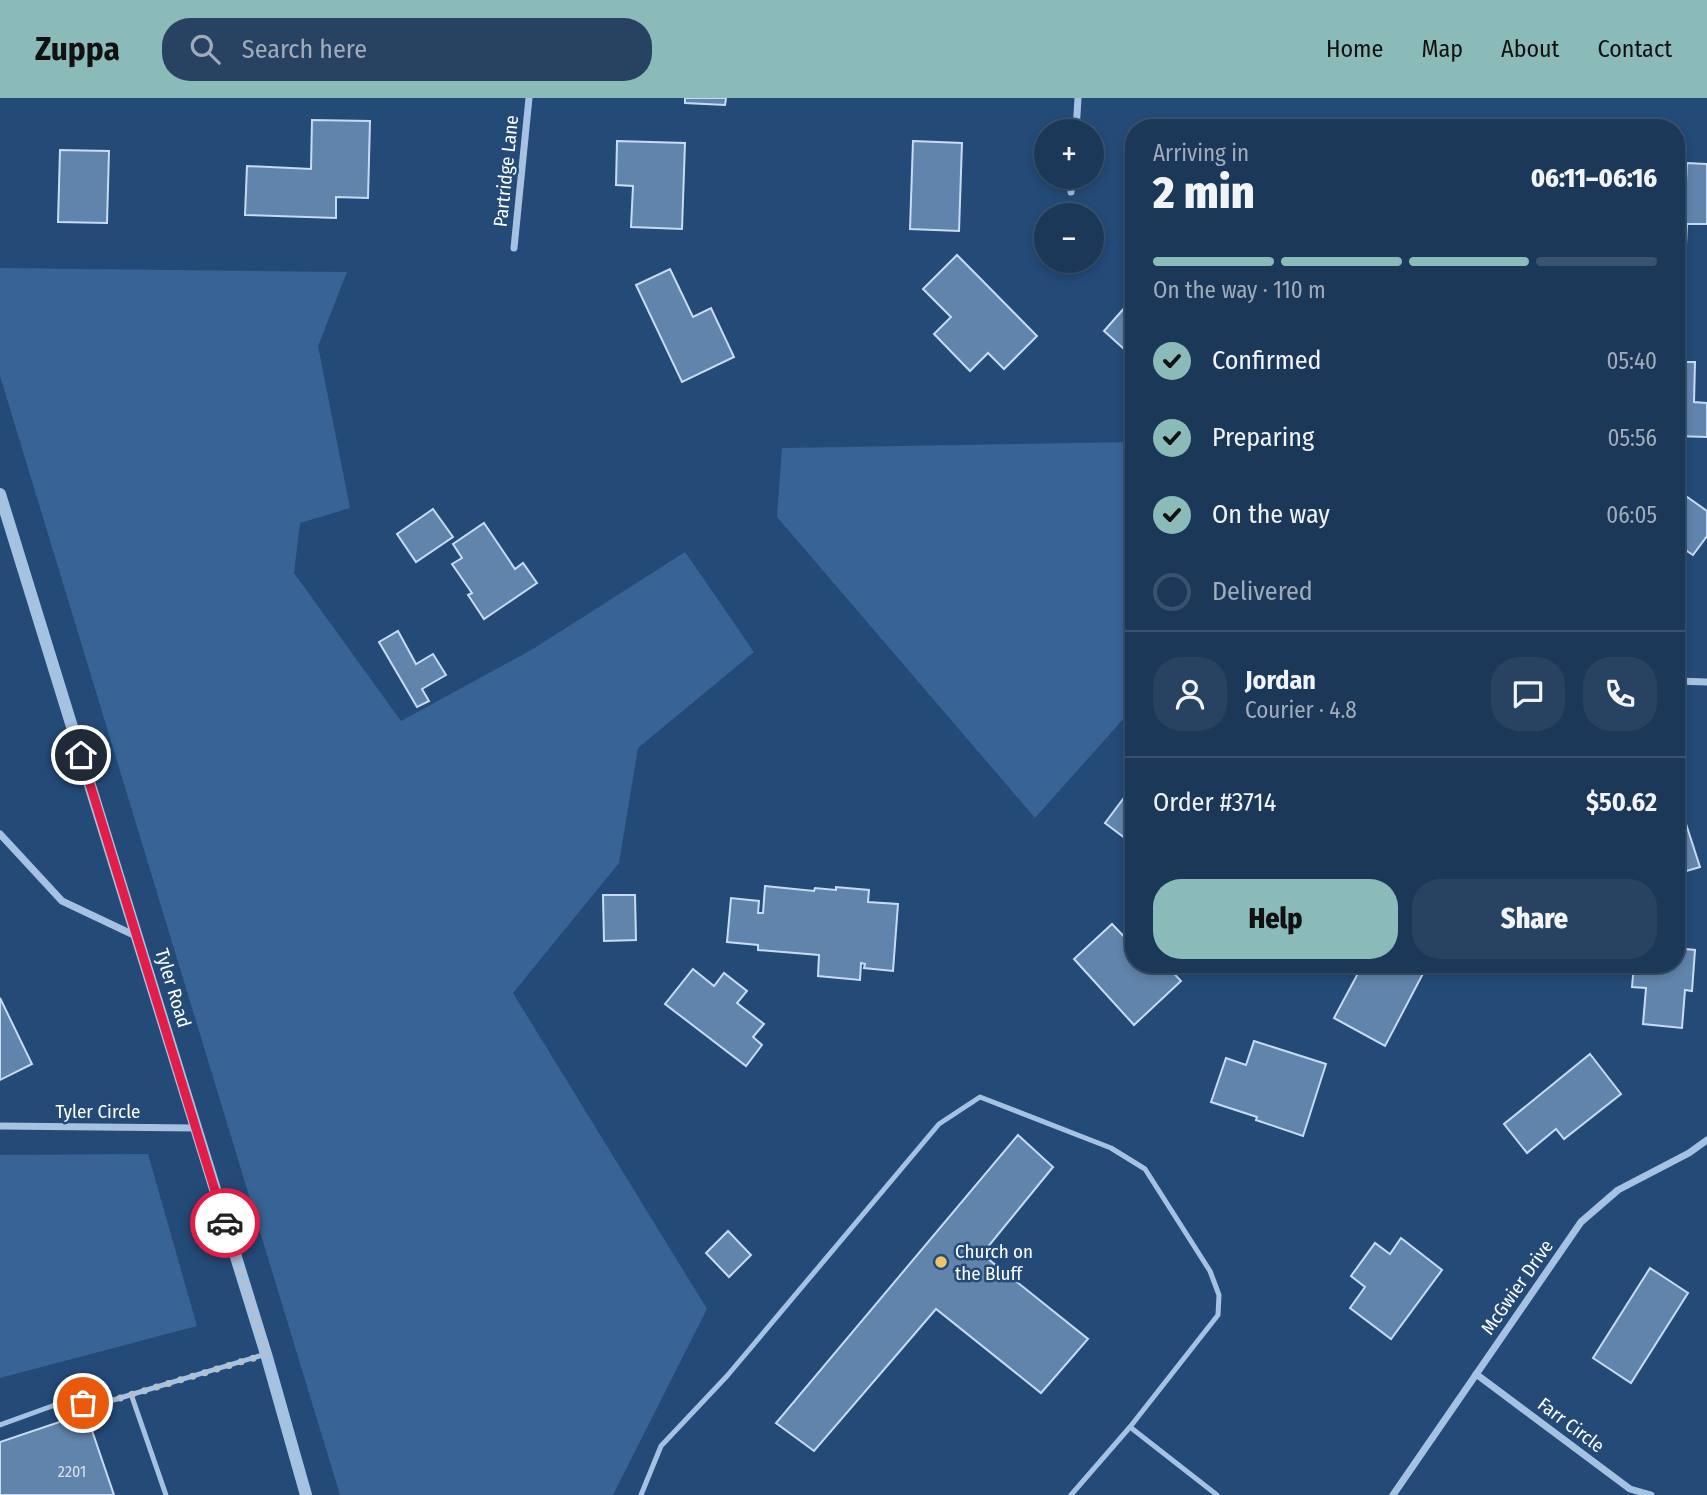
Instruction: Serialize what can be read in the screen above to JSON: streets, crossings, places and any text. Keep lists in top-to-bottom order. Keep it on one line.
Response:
{"streets":{"street":["Partridge Lane","Tyler Road","Tyler Circle","McGwier Drive","Farr Circle"]},"crossings":[["Tyler Road","Tyler Circle"],["McGwier Drive","Farr Circle"]],"places":["Church on the Bluff"],"house_numbers":["2201"],"page":{"header":"Zuppa","search":"Search here","nav":["Home","Map","About","Contact"],"map_buttons":["+","−"],"heading":["2 min","Arriving in","06:11–06:16"],"panel":["Jordan","Courier · 4.8","Order #3714","$50.62"],"bar":"On the way · 110 m","list":[["Confirmed","05:40"],["Preparing","05:56"],["On the way","06:05"],"Delivered"],"buttons":["Help","Share"]}}
